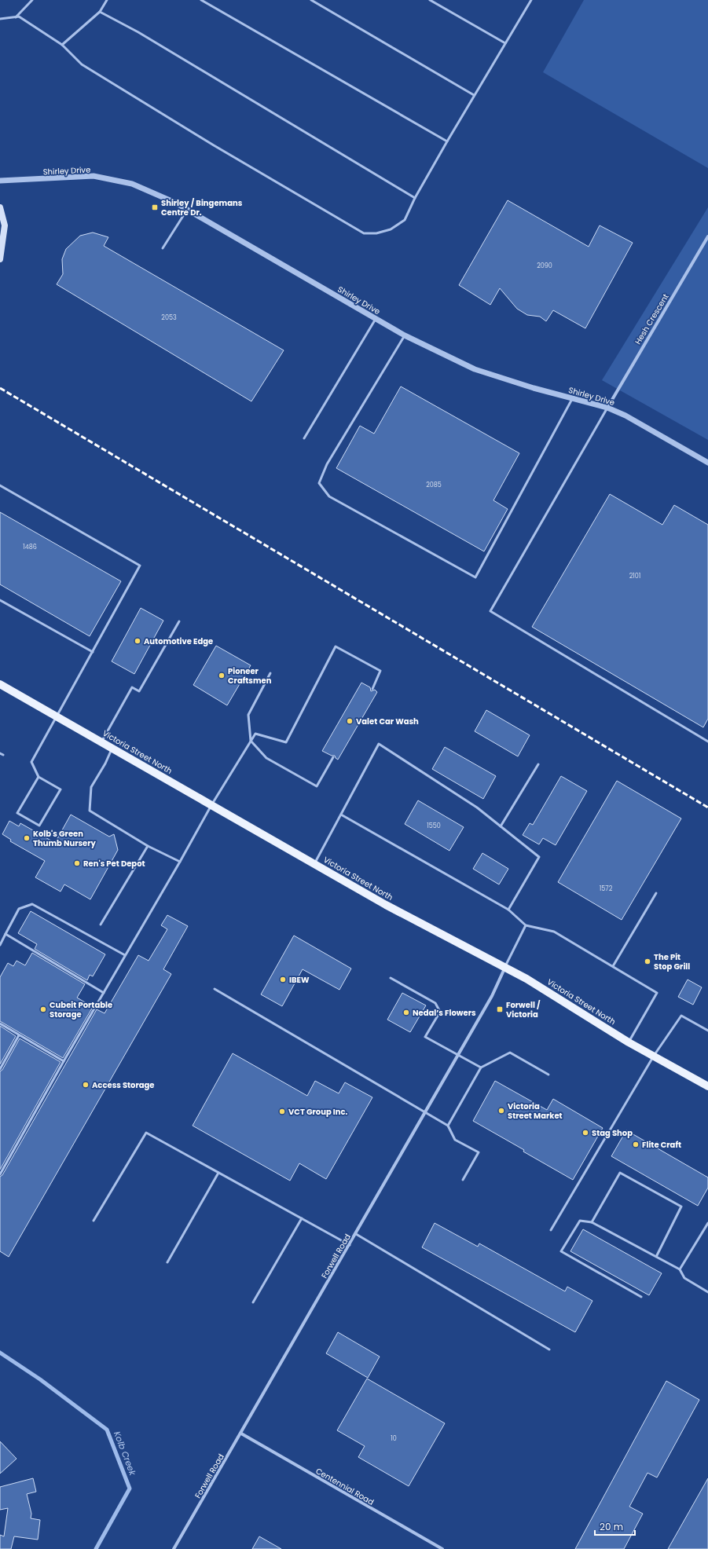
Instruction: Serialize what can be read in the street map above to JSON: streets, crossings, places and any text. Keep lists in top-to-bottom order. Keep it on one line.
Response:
{"streets":{"main road":["Victoria Street North"],"street":["Shirley Drive","Hesh Crescent","Forwell Road","Centennial Road"]},"crossings":[["Shirley Drive","Hesh Crescent"],["Victoria Street North","Forwell Road"],["Forwell Road","Centennial Road"]],"water":["Kolb Creek"],"places":{"transit":["Shirley / Bingemans Centre Dr.","Forwell / Victoria"],"other":["Automotive Edge","Pioneer Craftsmen","Valet Car Wash","Kolb's Green Thumb Nursery","Ren's Pet Depot","The Pit Stop Grill","IBEW","Cubeit Portable Storage","Nedal’s Flowers","Access Storage","Victoria Street Market","VCT Group Inc.","Stag Shop","Flite Craft"]},"house_numbers":["2090","2053","2085","1486","2101","1550","1572","10"],"scale_bar":"20 m"}
